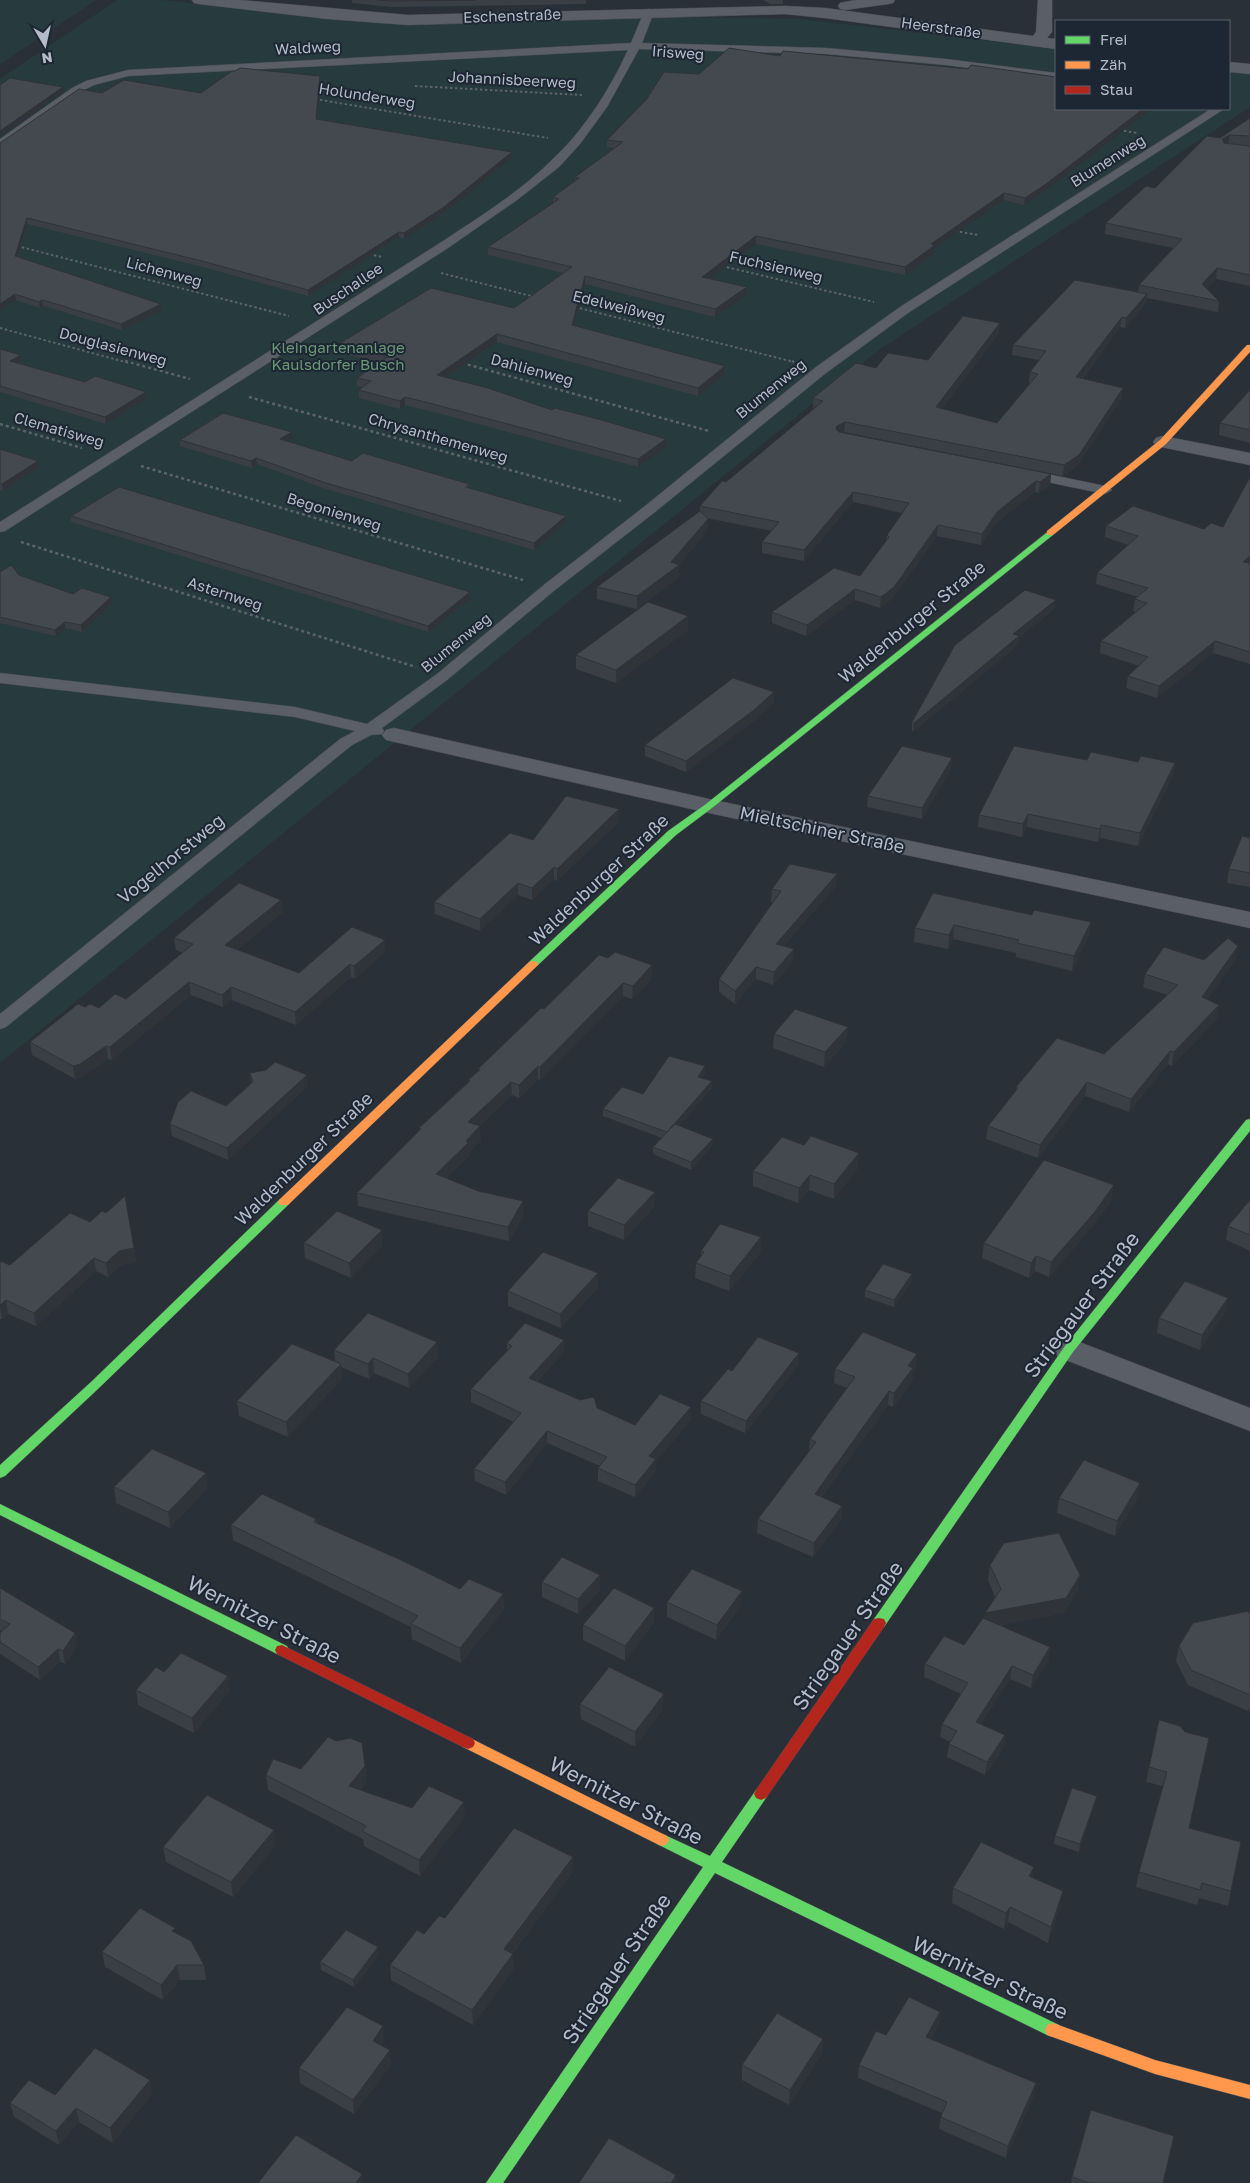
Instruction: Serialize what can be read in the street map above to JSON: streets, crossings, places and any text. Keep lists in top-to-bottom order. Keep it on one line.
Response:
{"streets":{"street":["Eschenstraße","Heerstraße","Waldenburger Straße","Mieltschiner Straße","Striegauer Straße","Wernitzer Straße"],"lane":["Waldweg","Blumenweg","Buschallee","Vogelhorstweg"],"path":["Johannisbeerweg","Holunderweg","Fuchsienweg","Lichenweg","Edelweißweg","Douglasienweg","Dahlienweg","Clematisweg","Chrysanthemenweg","Begonienweg","Asternweg"]},"crossings":[["Eschenstraße","Heerstraße"],["Eschenstraße","Buschallee"],["Waldweg","Buschallee"],["Johannisbeerweg","Buschallee"],["Holunderweg","Buschallee"],["Blumenweg","Fuchsienweg"],["Blumenweg","Edelweißweg"],["Blumenweg","Dahlienweg"],["Blumenweg","Chrysanthemenweg"],["Blumenweg","Begonienweg"],["Blumenweg","Asternweg"],["Blumenweg","Vogelhorstweg"],["Lichenweg","Buschallee"],["Buschallee","Douglasienweg"],["Buschallee","Clematisweg"],["Buschallee","Chrysanthemenweg"],["Buschallee","Begonienweg"],["Douglasienweg","Chrysanthemenweg"],["Clematisweg","Begonienweg"],["Waldenburger Straße","Mieltschiner Straße"],["Striegauer Straße","Wernitzer Straße"]],"parks":["Kleingartenanlage Kaulsdorfer Busch"],"legend":["Frei","Zäh","Stau"],"north":"bottom"}
